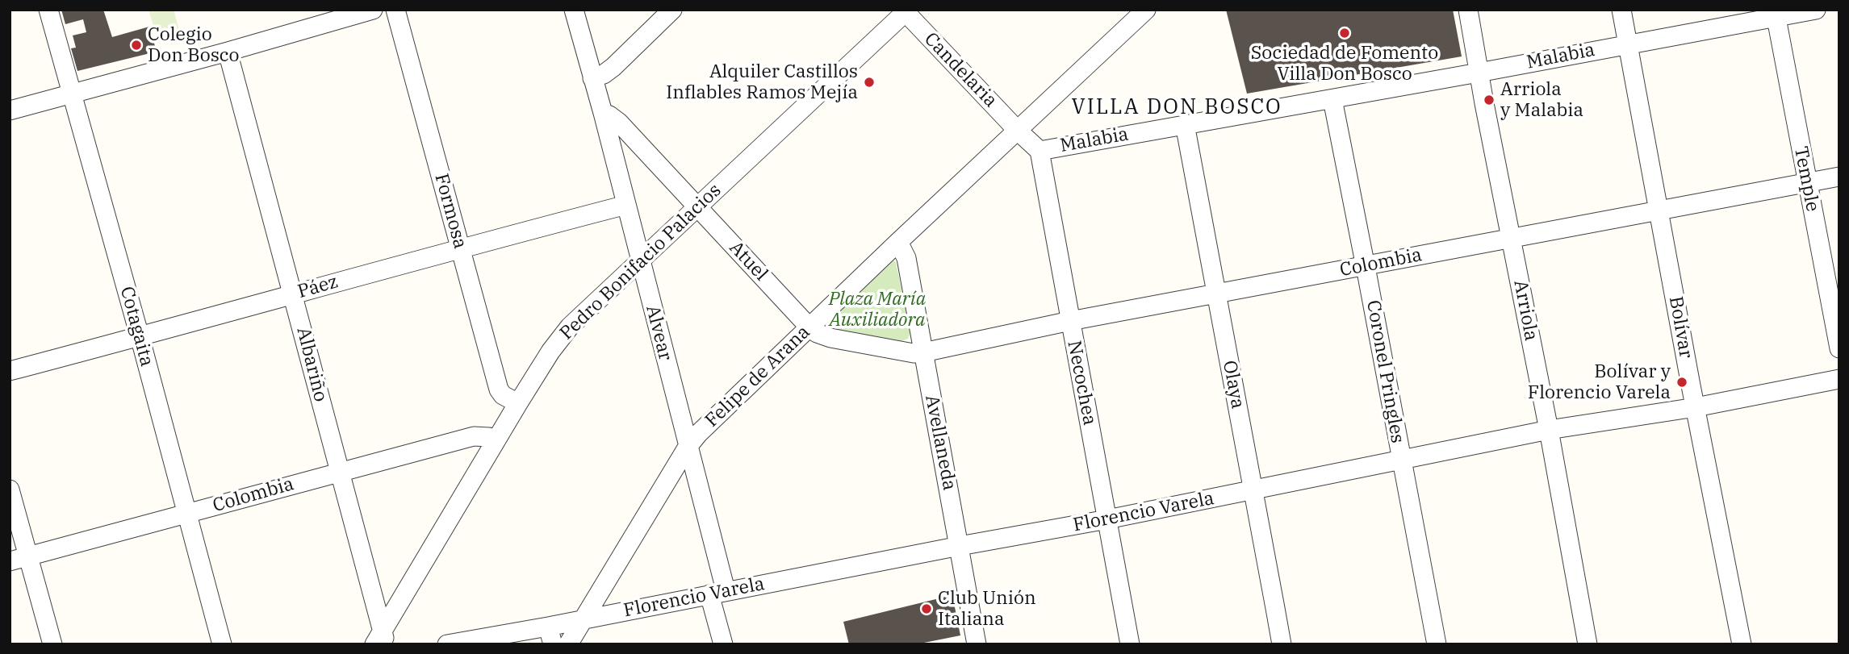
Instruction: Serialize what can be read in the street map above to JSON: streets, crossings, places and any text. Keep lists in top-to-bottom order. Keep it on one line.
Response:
{"streets":{"street":["Malabia","Candelaria","Temple","Formosa","Atuel","Pedro Bonifacio Palacios","Colombia","Páez","Arriola","Cotagaita","Bolívar","Alvear","Albariño","Coronel Pringles","Felipe de Arana","Necochea","Olaya","Avellaneda","Florencio Varela"]},"crossings":[["Malabia","Temple"],["Malabia","Arriola"],["Malabia","Bolívar"],["Malabia","Coronel Pringles"],["Malabia","Necochea"],["Malabia","Olaya"],["Candelaria","Pedro Bonifacio Palacios"],["Candelaria","Felipe de Arana"],["Temple","Colombia"],["Formosa","Pedro Bonifacio Palacios"],["Formosa","Páez"],["Atuel","Pedro Bonifacio Palacios"],["Atuel","Colombia"],["Atuel","Alvear"],["Atuel","Felipe de Arana"],["Atuel","Avellaneda"],["Pedro Bonifacio Palacios","Colombia"],["Pedro Bonifacio Palacios","Alvear"],["Pedro Bonifacio Palacios","Albariño"],["Colombia","Arriola"],["Colombia","Cotagaita"],["Colombia","Bolívar"],["Colombia","Albariño"],["Colombia","Coronel Pringles"],["Colombia","Necochea"],["Colombia","Olaya"],["Colombia","Avellaneda"],["Páez","Cotagaita"],["Páez","Alvear"],["Páez","Albariño"],["Arriola","Florencio Varela"],["Bolívar","Florencio Varela"],["Alvear","Felipe de Arana"],["Alvear","Florencio Varela"],["Coronel Pringles","Florencio Varela"],["Felipe de Arana","Avellaneda"],["Felipe de Arana","Florencio Varela"],["Necochea","Florencio Varela"],["Olaya","Florencio Varela"],["Avellaneda","Florencio Varela"]],"districts":["VILLA DON BOSCO"],"parks":["Plaza María Auxiliadora"],"places":["Sociedad de Fomento Villa Don Bosco","Colegio Don Bosco","Alquiler Castillos Inflables Ramos Mejía","Arriola y Malabia","Bolívar y Florencio Varela","Club Unión Italiana"]}
